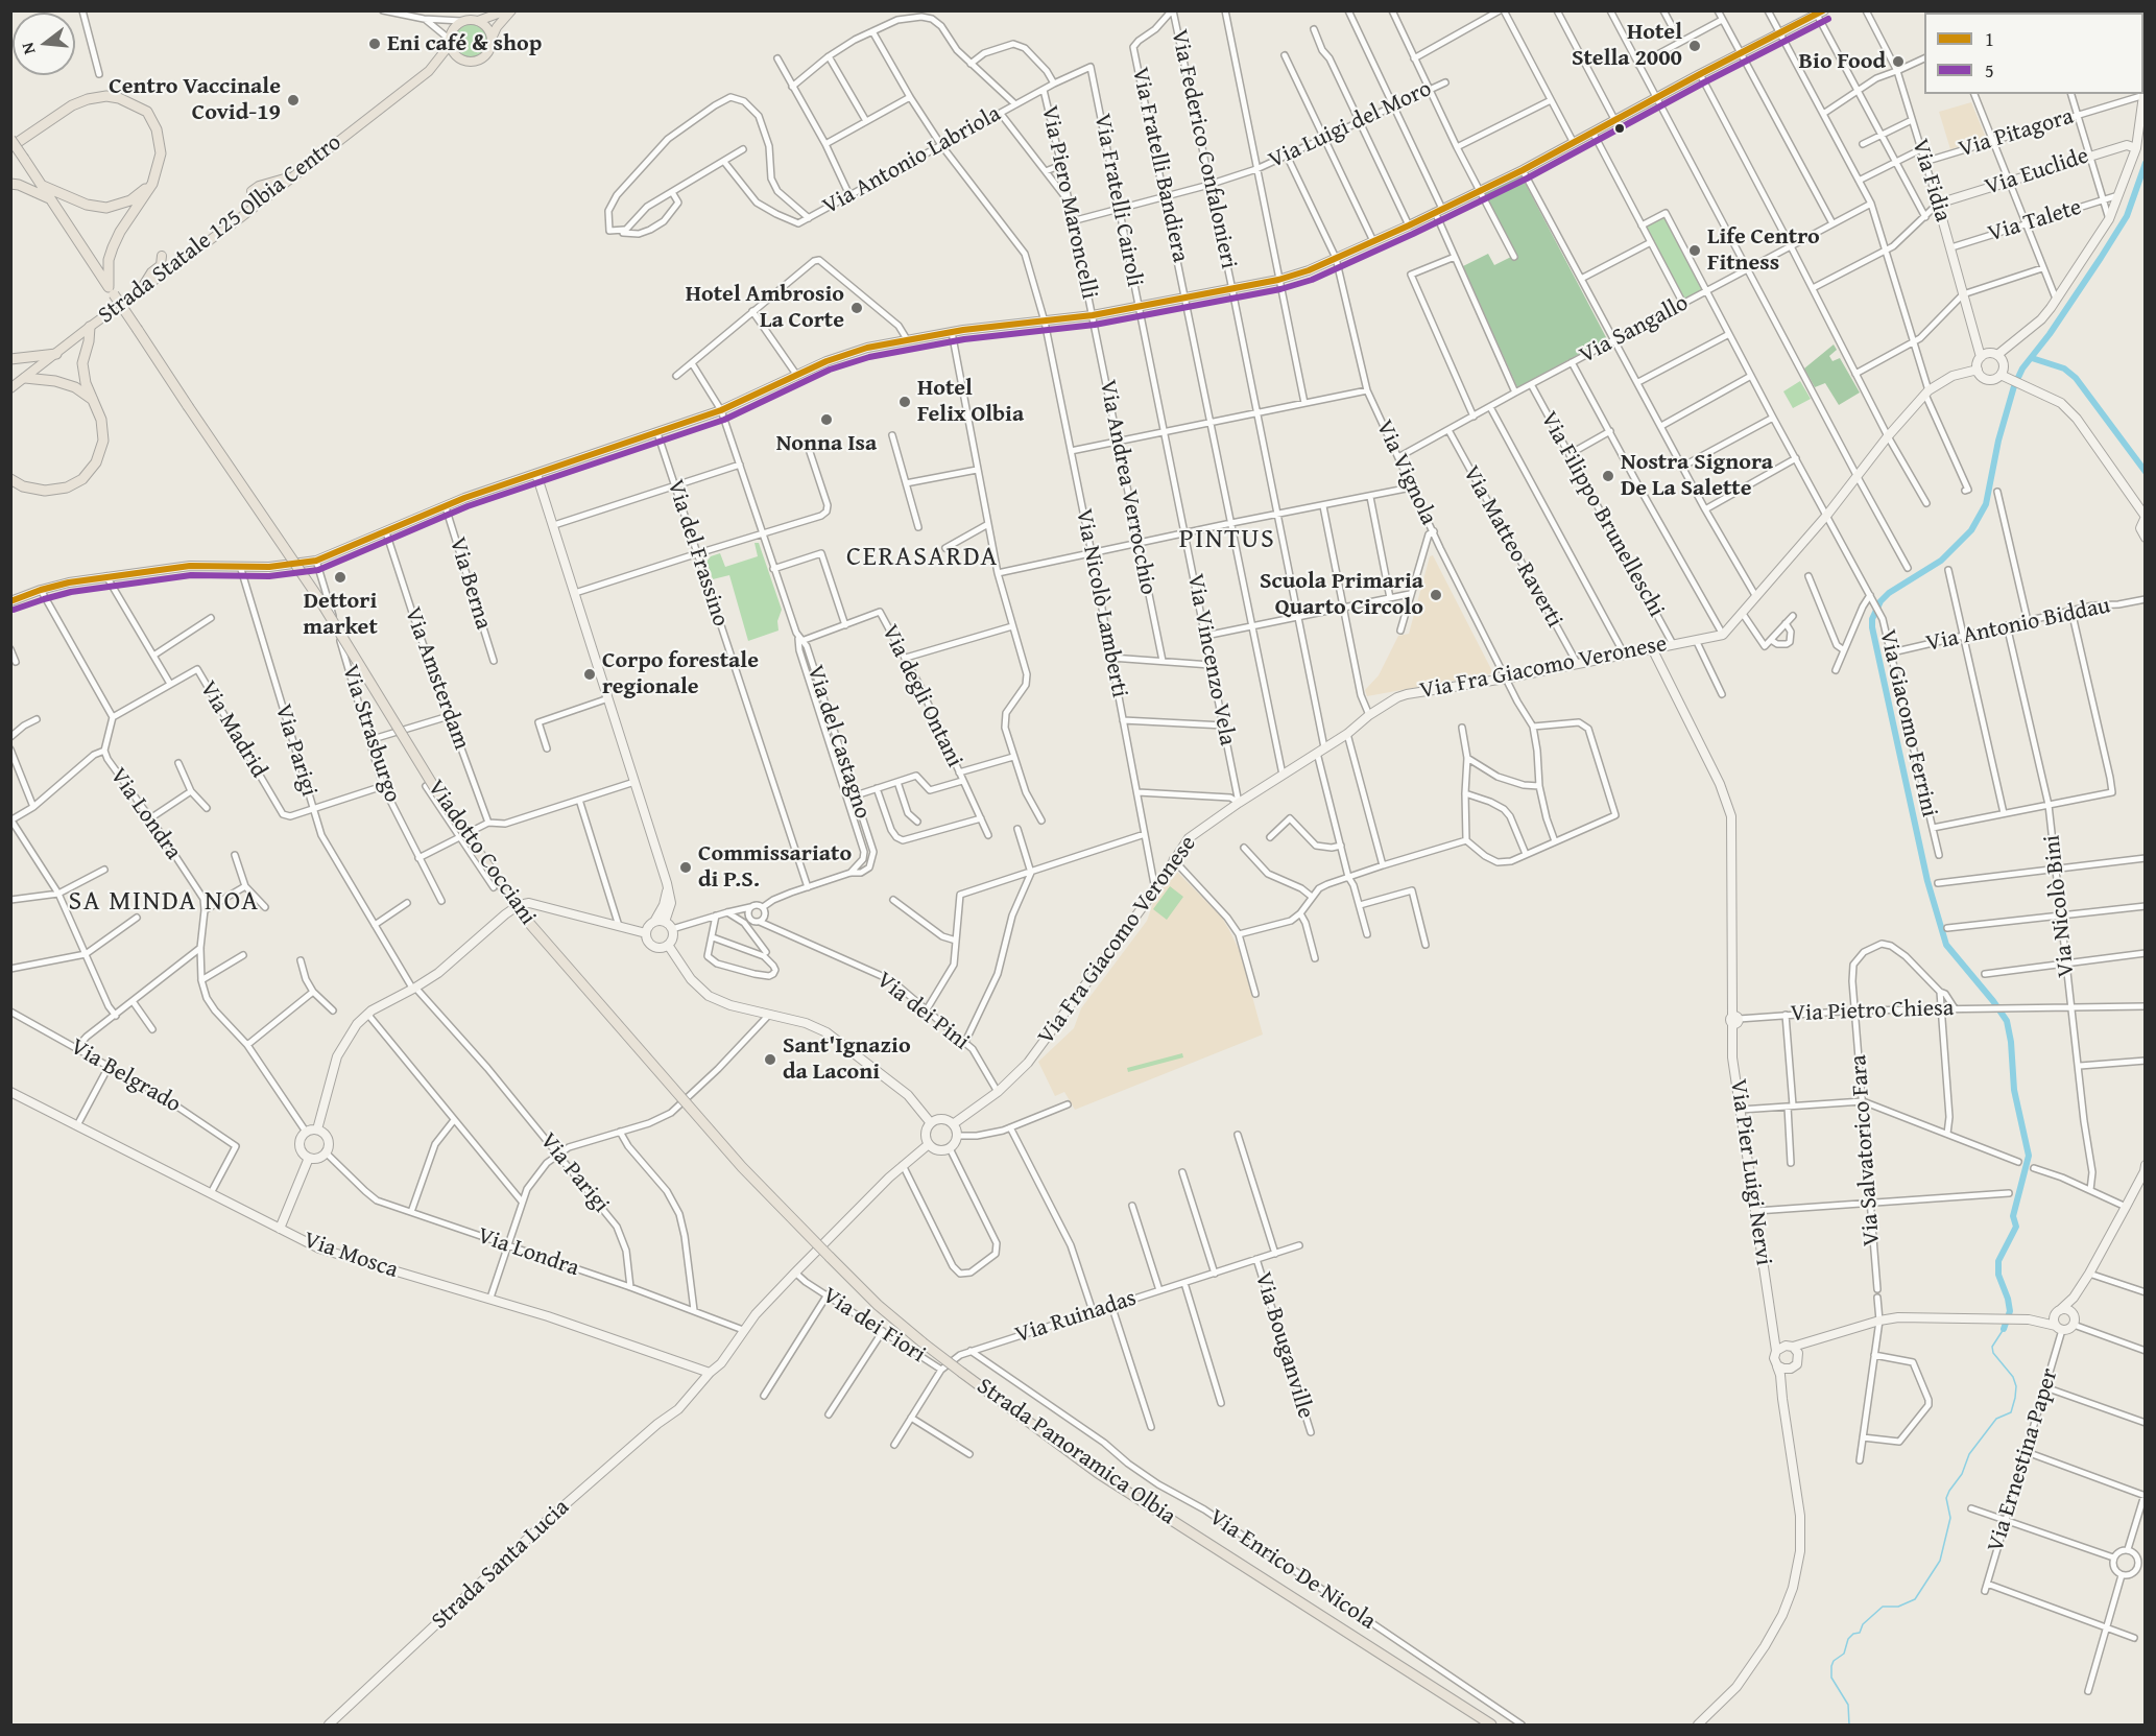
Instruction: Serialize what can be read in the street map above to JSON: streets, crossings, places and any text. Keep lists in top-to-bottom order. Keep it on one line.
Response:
{"streets":{"highway":["Viadotto Cocciani","Strada Panoramica Olbia"],"main road":["Strada Statale 125 Olbia Centro"],"street":["Via Luigi del Moro","Via Pitagora","Via Federico Confalonieri","Via Antonio Labriola","Via Fratelli Bandiera","Via Euclide","Via Fidia","Via Fratelli Cairoli","Via Piero Maroncelli","Via Talete","Via Sangallo","Via Vignola","Via Andrea Verrocchio","Via Filippo Brunelleschi","Via Matteo Raverti","Via del Frassino","Via Berna","Via Nicolò Lamberti","Via Antonio Biddau","Via Vincenzo Vela","Via Fra Giacomo Veronese","Via Amsterdam","Via degli Ontani","Via Giacomo Ferrini","Via Madrid","Via Strasburgo","Via del Castagno","Via Parigi","Via Londra","Via Nicolò Bini","Via dei Pini","Via Pietro Chiesa","Via Belgrado","Via Salvatorico Fara","Via Pier Luigi Nervi","Via Mosca","Via Ruinadas","Via dei Fiori","Via Bouganville","Via Ernestina Paper","Strada Santa Lucia","Via Enrico De Nicola"]},"crossings":[["Via Luigi del Moro","Via Federico Confalonieri"],["Via Luigi del Moro","Via Fratelli Bandiera"],["Via Luigi del Moro","Via Fratelli Cairoli"],["Via Luigi del Moro","Via Piero Maroncelli"],["Via Luigi del Moro","Via Vignola"],["Via Pitagora","Via Fidia"],["Via Federico Confalonieri","Via Fratelli Bandiera"],["Via Federico Confalonieri","Via Fra Giacomo Veronese"],["Via Antonio Labriola","Via Fratelli Cairoli"],["Via Antonio Labriola","Via Piero Maroncelli"],["Via Antonio Labriola","Via Nicolò Lamberti"],["Via Fratelli Bandiera","Via Fra Giacomo Veronese"],["Via Euclide","Via Fidia"],["Via Fidia","Via Talete"],["Via Fratelli Cairoli","Via Vincenzo Vela"],["Via Piero Maroncelli","Via Andrea Verrocchio"],["Via Sangallo","Via Vignola"],["Via Sangallo","Via Filippo Brunelleschi"],["Via Sangallo","Via Matteo Raverti"],["Via Sangallo","Via Giacomo Ferrini"],["Via Vignola","Via Fra Giacomo Veronese"],["Via Filippo Brunelleschi","Via Fra Giacomo Veronese"],["Via Matteo Raverti","Via Fra Giacomo Veronese"],["Via del Frassino","Via del Castagno"],["Via Nicolò Lamberti","Via Fra Giacomo Veronese"],["Via Antonio Biddau","Via Giacomo Ferrini"],["Via Antonio Biddau","Via Nicolò Bini"],["Via Vincenzo Vela","Via Fra Giacomo Veronese"],["Via Fra Giacomo Veronese","Via dei Pini"],["Via Fra Giacomo Veronese","Via Pier Luigi Nervi"],["Via Madrid","Via Parigi"],["Via Madrid","Via Londra"],["Via del Castagno","Via dei Pini"],["Via Parigi","Via Londra"],["Viadotto Cocciani","Strada Panoramica Olbia"],["Via Nicolò Bini","Via Pietro Chiesa"],["Via Pietro Chiesa","Via Salvatorico Fara"],["Via Pietro Chiesa","Via Pier Luigi Nervi"],["Via Belgrado","Via Mosca"],["Via Mosca","Strada Santa Lucia"],["Via Ruinadas","Via dei Fiori"],["Via Ruinadas","Via Bouganville"],["Via Ruinadas","Via Enrico De Nicola"]],"districts":["PINTUS","CERASARDA","SA MINDA NOA"],"places":["Eni café & shop","Hotel Stella 2000","Bio Food","Centro Vaccinale Covid-19","Life Centro Fitness","Hotel Ambrosio La Corte","Hotel Felix Olbia","Nonna Isa","Nostra Signora De La Salette","Dettori market","Scuola Primaria Quarto Circolo","Corpo forestale regionale","Commissariato di P.S.","Sant'Ignazio da Laconi"],"lines":["transit line 1","transit line 5"],"legend":["1","5"],"north":"left"}
